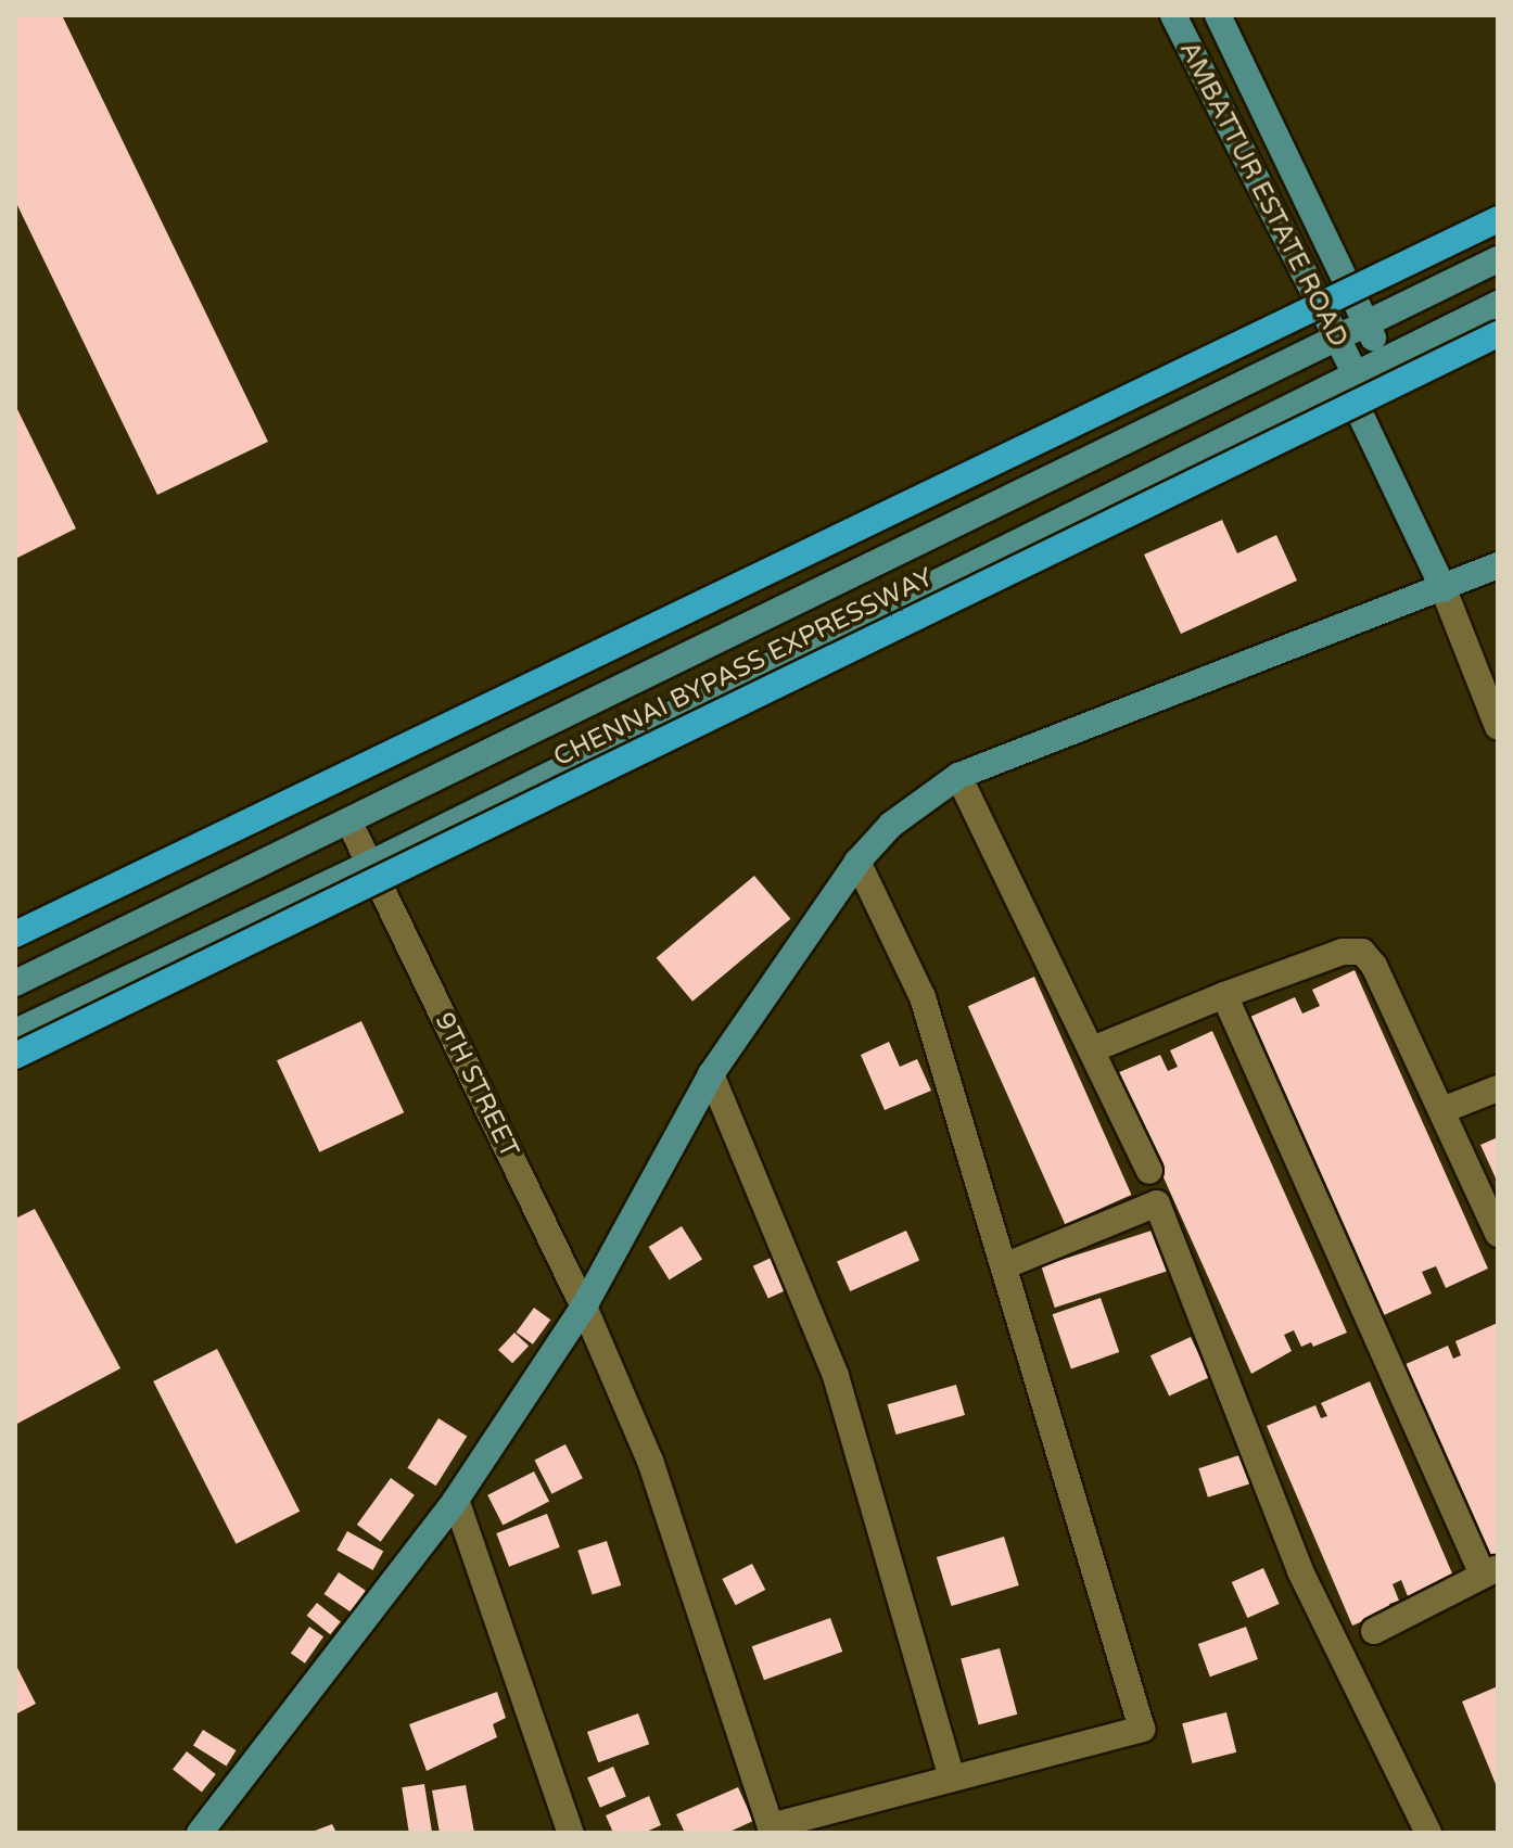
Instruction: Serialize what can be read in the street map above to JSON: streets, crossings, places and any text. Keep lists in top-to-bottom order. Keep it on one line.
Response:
{"streets":{"highway":["CHENNAI BYPASS EXPRESSWAY"],"main road":["AMBATTUR ESTATE ROAD"],"street":["9TH STREET"]}}
